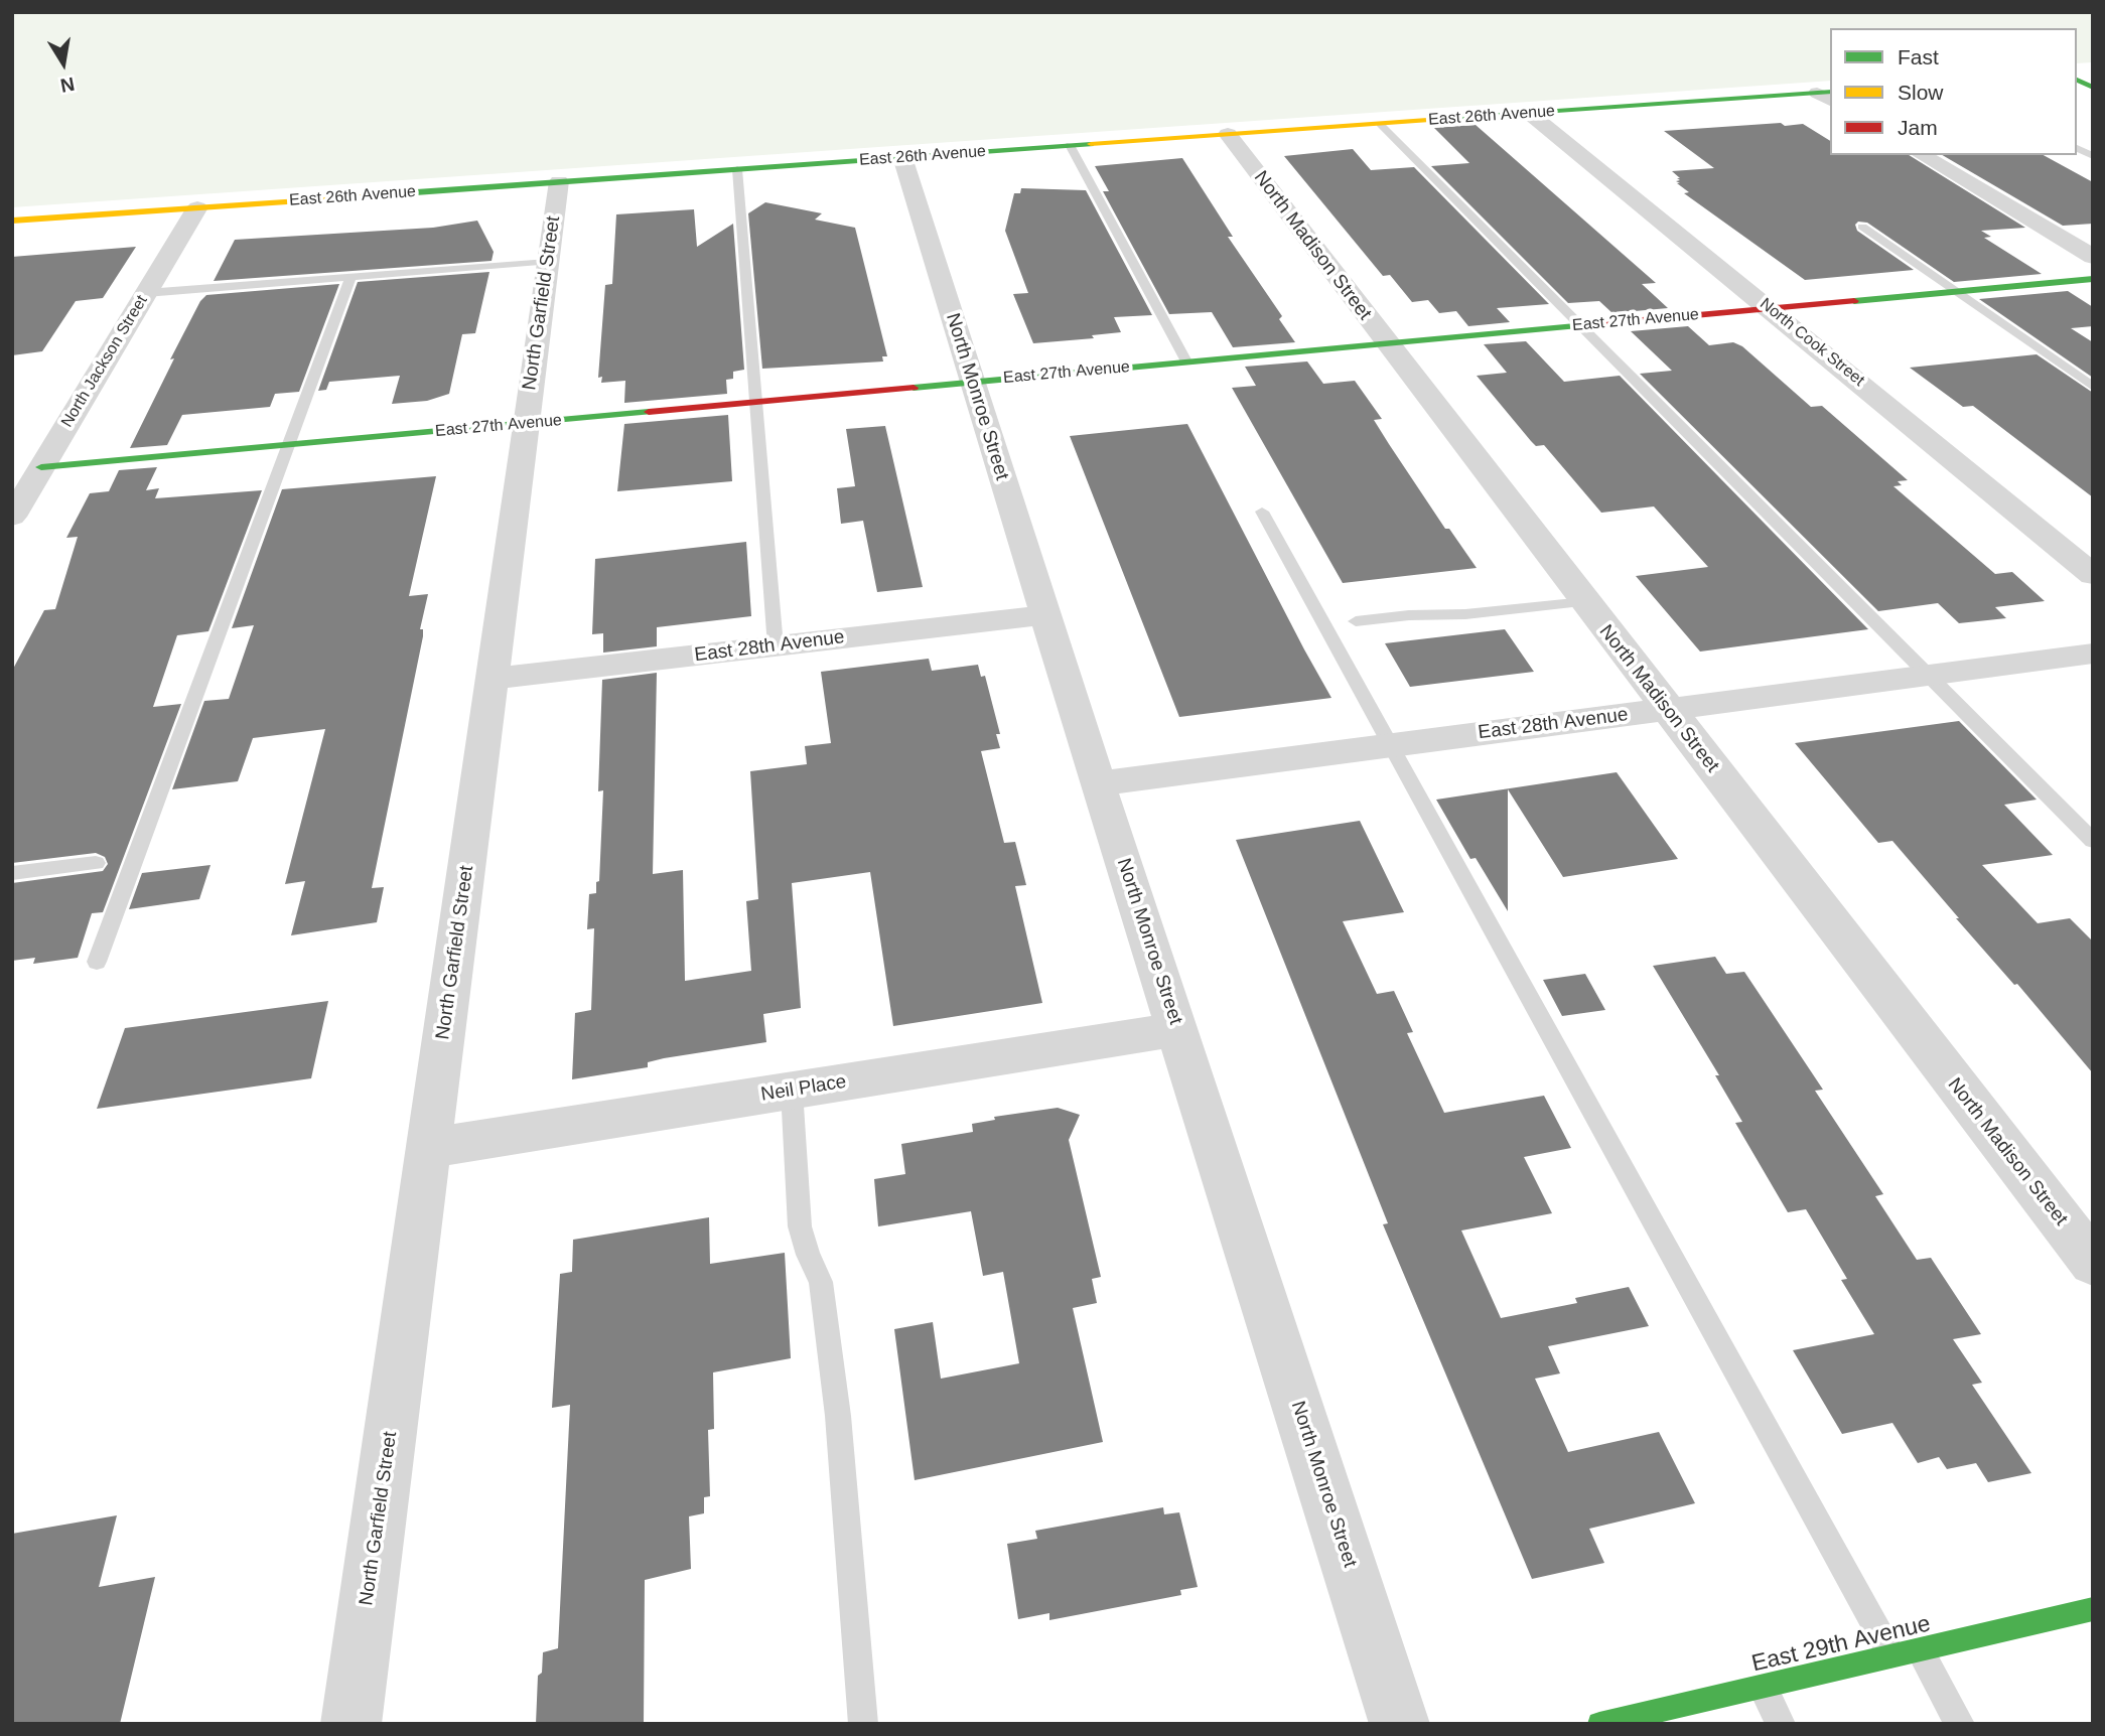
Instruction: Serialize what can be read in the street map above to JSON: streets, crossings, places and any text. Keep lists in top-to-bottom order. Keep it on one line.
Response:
{"streets":{"street":["East 26th Avenue","North Madison Street","North Garfield Street","East 27th Avenue","North Cook Street","North Jackson Street","North Monroe Street","East 28th Avenue","Neil Place","East 29th Avenue"]},"crossings":[["East 26th Avenue","North Madison Street"],["East 26th Avenue","North Garfield Street"],["East 26th Avenue","North Cook Street"],["East 26th Avenue","North Jackson Street"],["East 26th Avenue","North Monroe Street"],["North Madison Street","East 27th Avenue"],["North Madison Street","East 28th Avenue"],["North Garfield Street","East 27th Avenue"],["North Garfield Street","East 28th Avenue"],["North Garfield Street","Neil Place"],["East 27th Avenue","North Cook Street"],["East 27th Avenue","North Jackson Street"],["East 27th Avenue","North Monroe Street"],["North Monroe Street","East 28th Avenue"],["North Monroe Street","Neil Place"]],"legend":["Fast","Slow","Jam"],"north":"bottom"}
